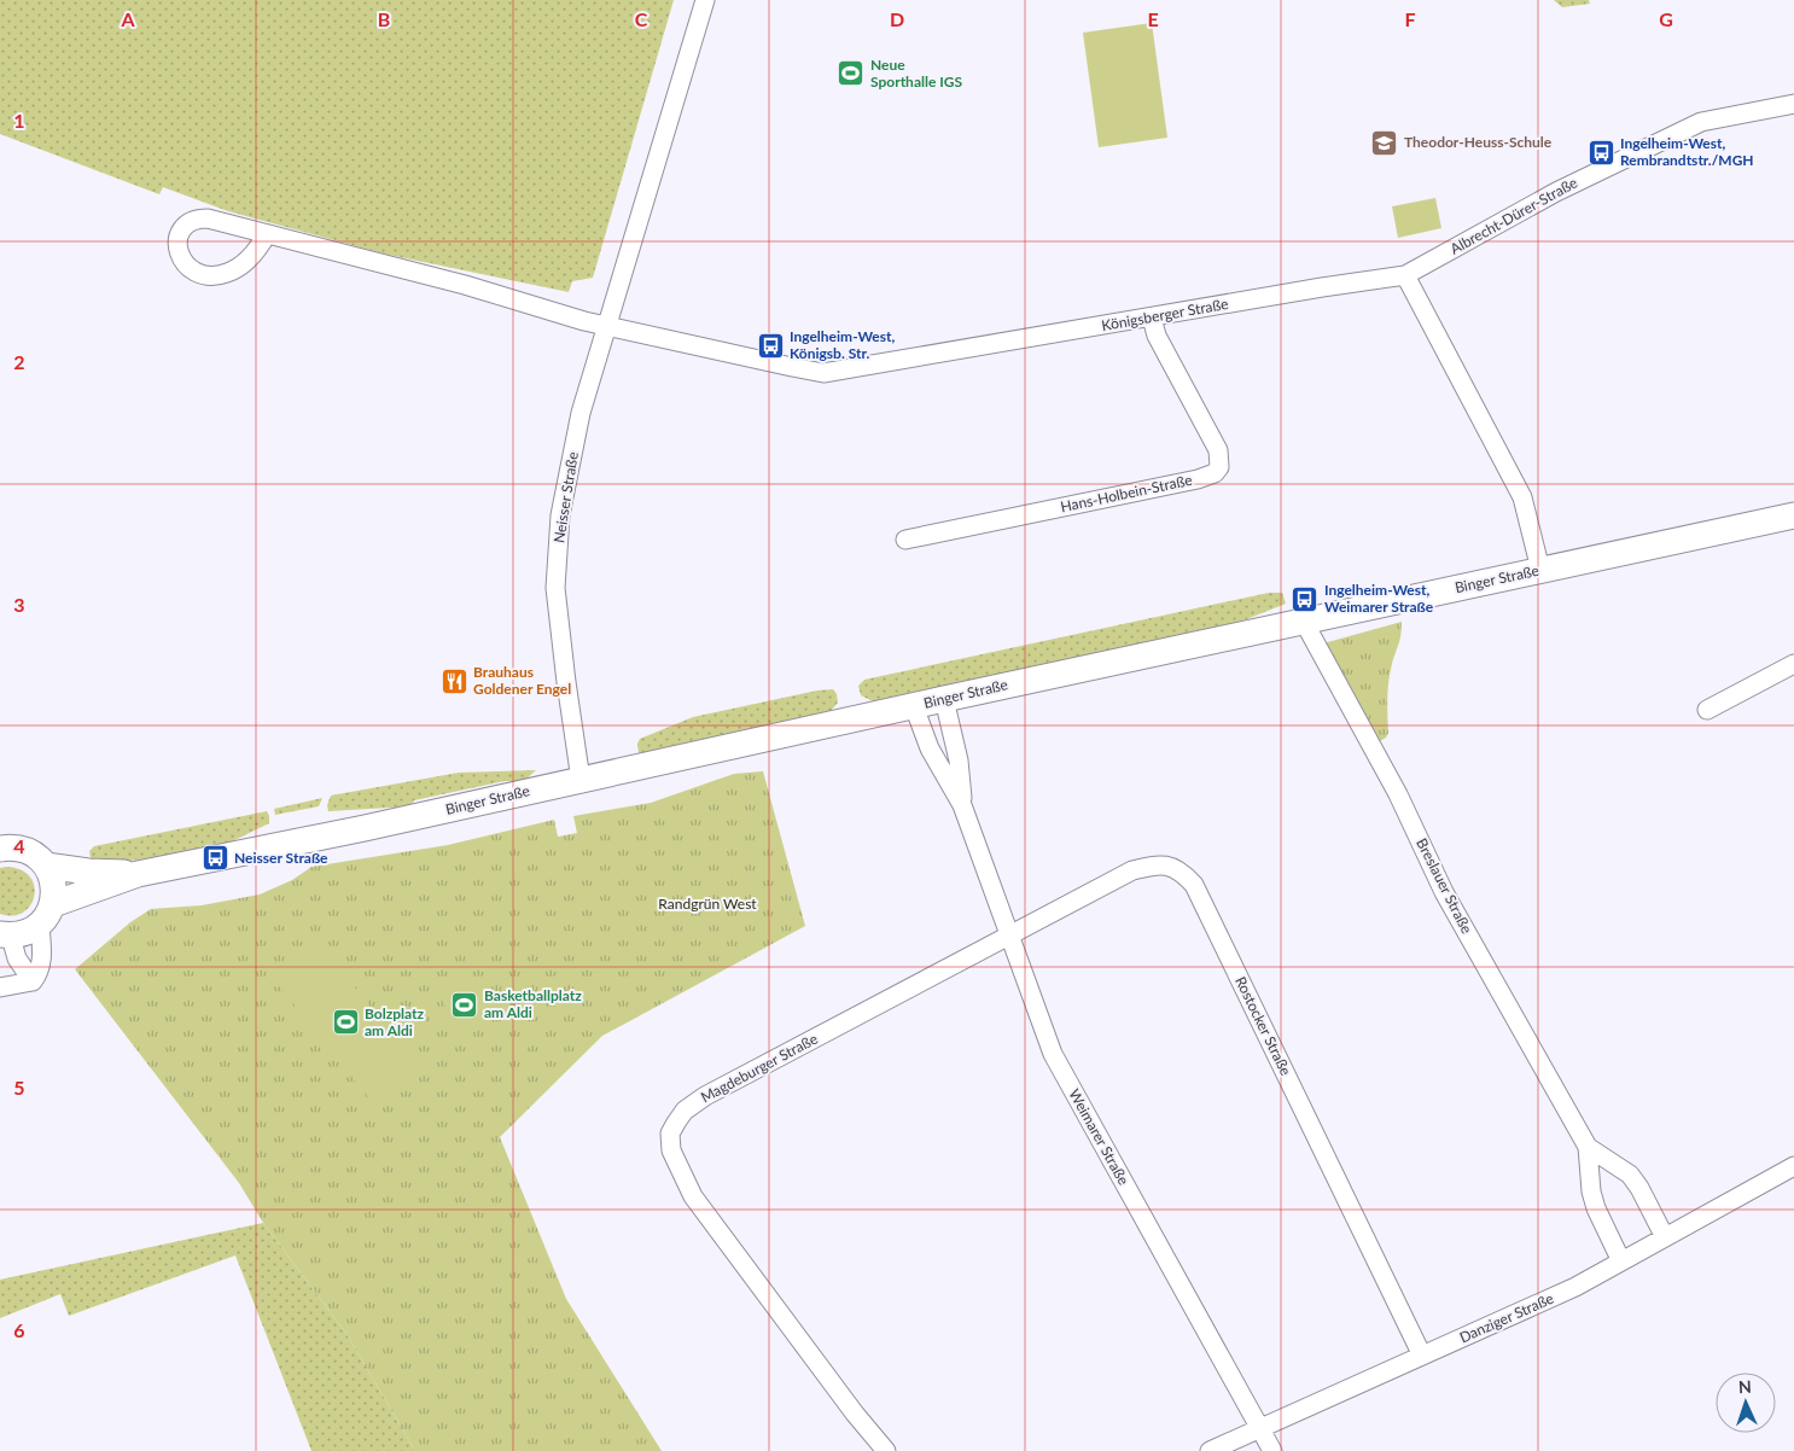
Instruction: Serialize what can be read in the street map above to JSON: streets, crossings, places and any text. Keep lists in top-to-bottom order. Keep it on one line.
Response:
{"streets":{"main road":["Binger Straße"],"street":["Albrecht-Dürer-Straße","Königsberger Straße","Hans-Holbein-Straße","Neisser Straße","Breslauer Straße","Rostocker Straße","Magdeburger Straße","Weimarer Straße","Danziger Straße"]},"crossings":[["Albrecht-Dürer-Straße","Königsberger Straße"],["Königsberger Straße","Hans-Holbein-Straße"],["Königsberger Straße","Neisser Straße"],["Neisser Straße","Binger Straße"],["Binger Straße","Breslauer Straße"],["Binger Straße","Weimarer Straße"],["Breslauer Straße","Danziger Straße"],["Rostocker Straße","Magdeburger Straße"],["Rostocker Straße","Weimarer Straße"],["Rostocker Straße","Danziger Straße"],["Magdeburger Straße","Weimarer Straße"],["Weimarer Straße","Danziger Straße"]],"parks":["Randgrün West"],"places":{"sports":["Neue Sporthalle IGS","Basketballplatz am Aldi","Bolzplatz am Aldi"],"school or university":["Theodor-Heuss-Schule"],"bus stop":["Ingelheim-West, Rembrandtstr./MGH","Ingelheim-West, Königsb. Str.","Ingelheim-West, Weimarer Straße","Neisser Straße"],"restaurant":["Brauhaus Goldener Engel"]},"north":"top","grid":{"columns":["A","B","C","D","E","F","G"],"rows":["1","2","3","4","5","6"]}}
